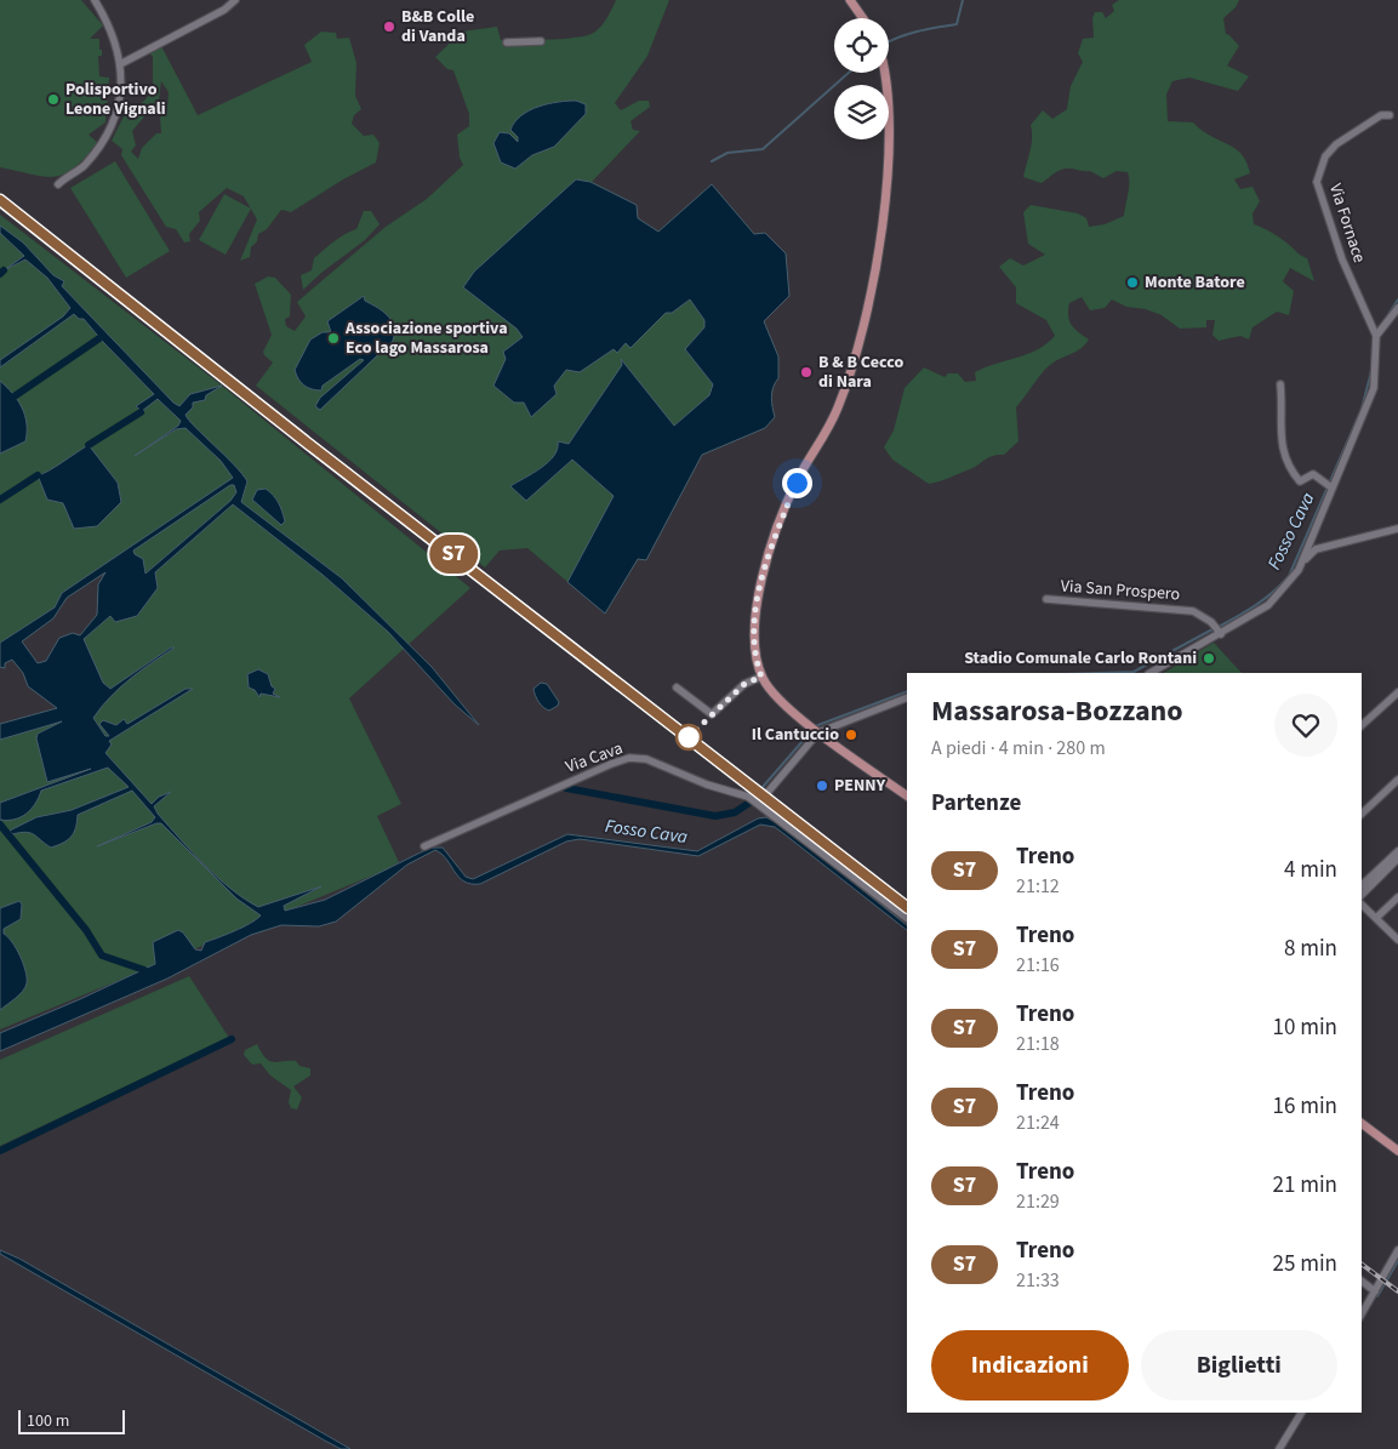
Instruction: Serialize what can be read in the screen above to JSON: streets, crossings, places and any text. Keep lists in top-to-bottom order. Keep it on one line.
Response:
{"streets":{"street":["Via Fornace","Via San Prospero","Via Cava"]},"water":["Fosso Cava"],"places":["B&B Colle di Vanda","Polisportivo Leone Vignali","Monte Batore","Associazione sportiva Eco lago Massarosa","B & B Cecco di Nara","Stadio Comunale Carlo Rontani","Il Cantuccio","PENNY"],"scale_bar":"100 m","page":{"on_map":"S7","heading":[["Massarosa-Bozzano","A piedi · 4 min · 280 m"],"Partenze"],"list":[{"mark":"S7","name":"Treno","note":"21:12","value":"4 min"},{"mark":"S7","name":"Treno","note":"21:16","value":"8 min"},{"mark":"S7","name":"Treno","note":"21:18","value":"10 min"},{"mark":"S7","name":"Treno","note":"21:24","value":"16 min"},{"mark":"S7","name":"Treno","note":"21:29","value":"21 min"},{"mark":"S7","name":"Treno","note":"21:33","value":"25 min"}],"buttons":["Indicazioni","Biglietti"],"scale":"100 m"}}
